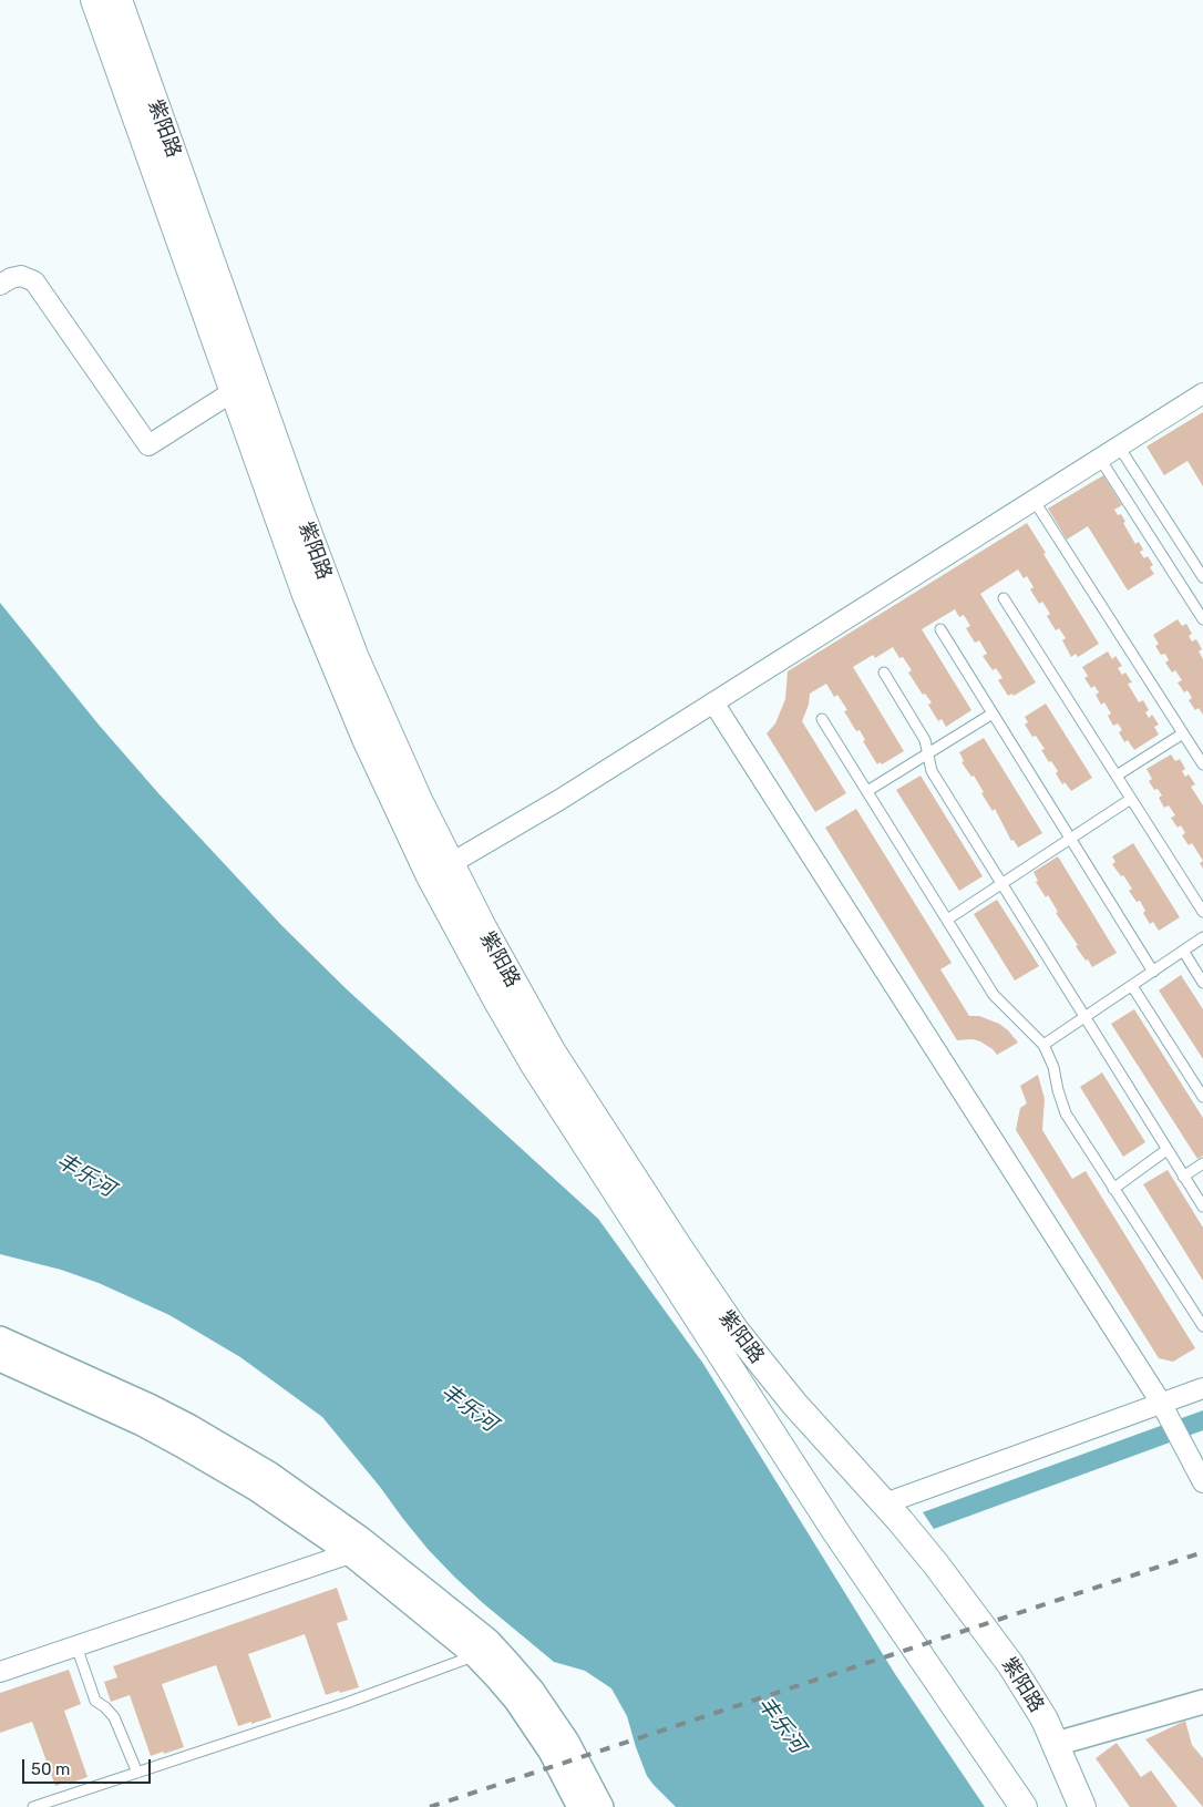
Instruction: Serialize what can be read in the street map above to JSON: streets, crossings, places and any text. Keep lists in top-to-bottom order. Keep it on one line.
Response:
{"streets":{"main road":["紫阳路"]},"water":["丰乐河"],"scale_bar":"50 m"}
